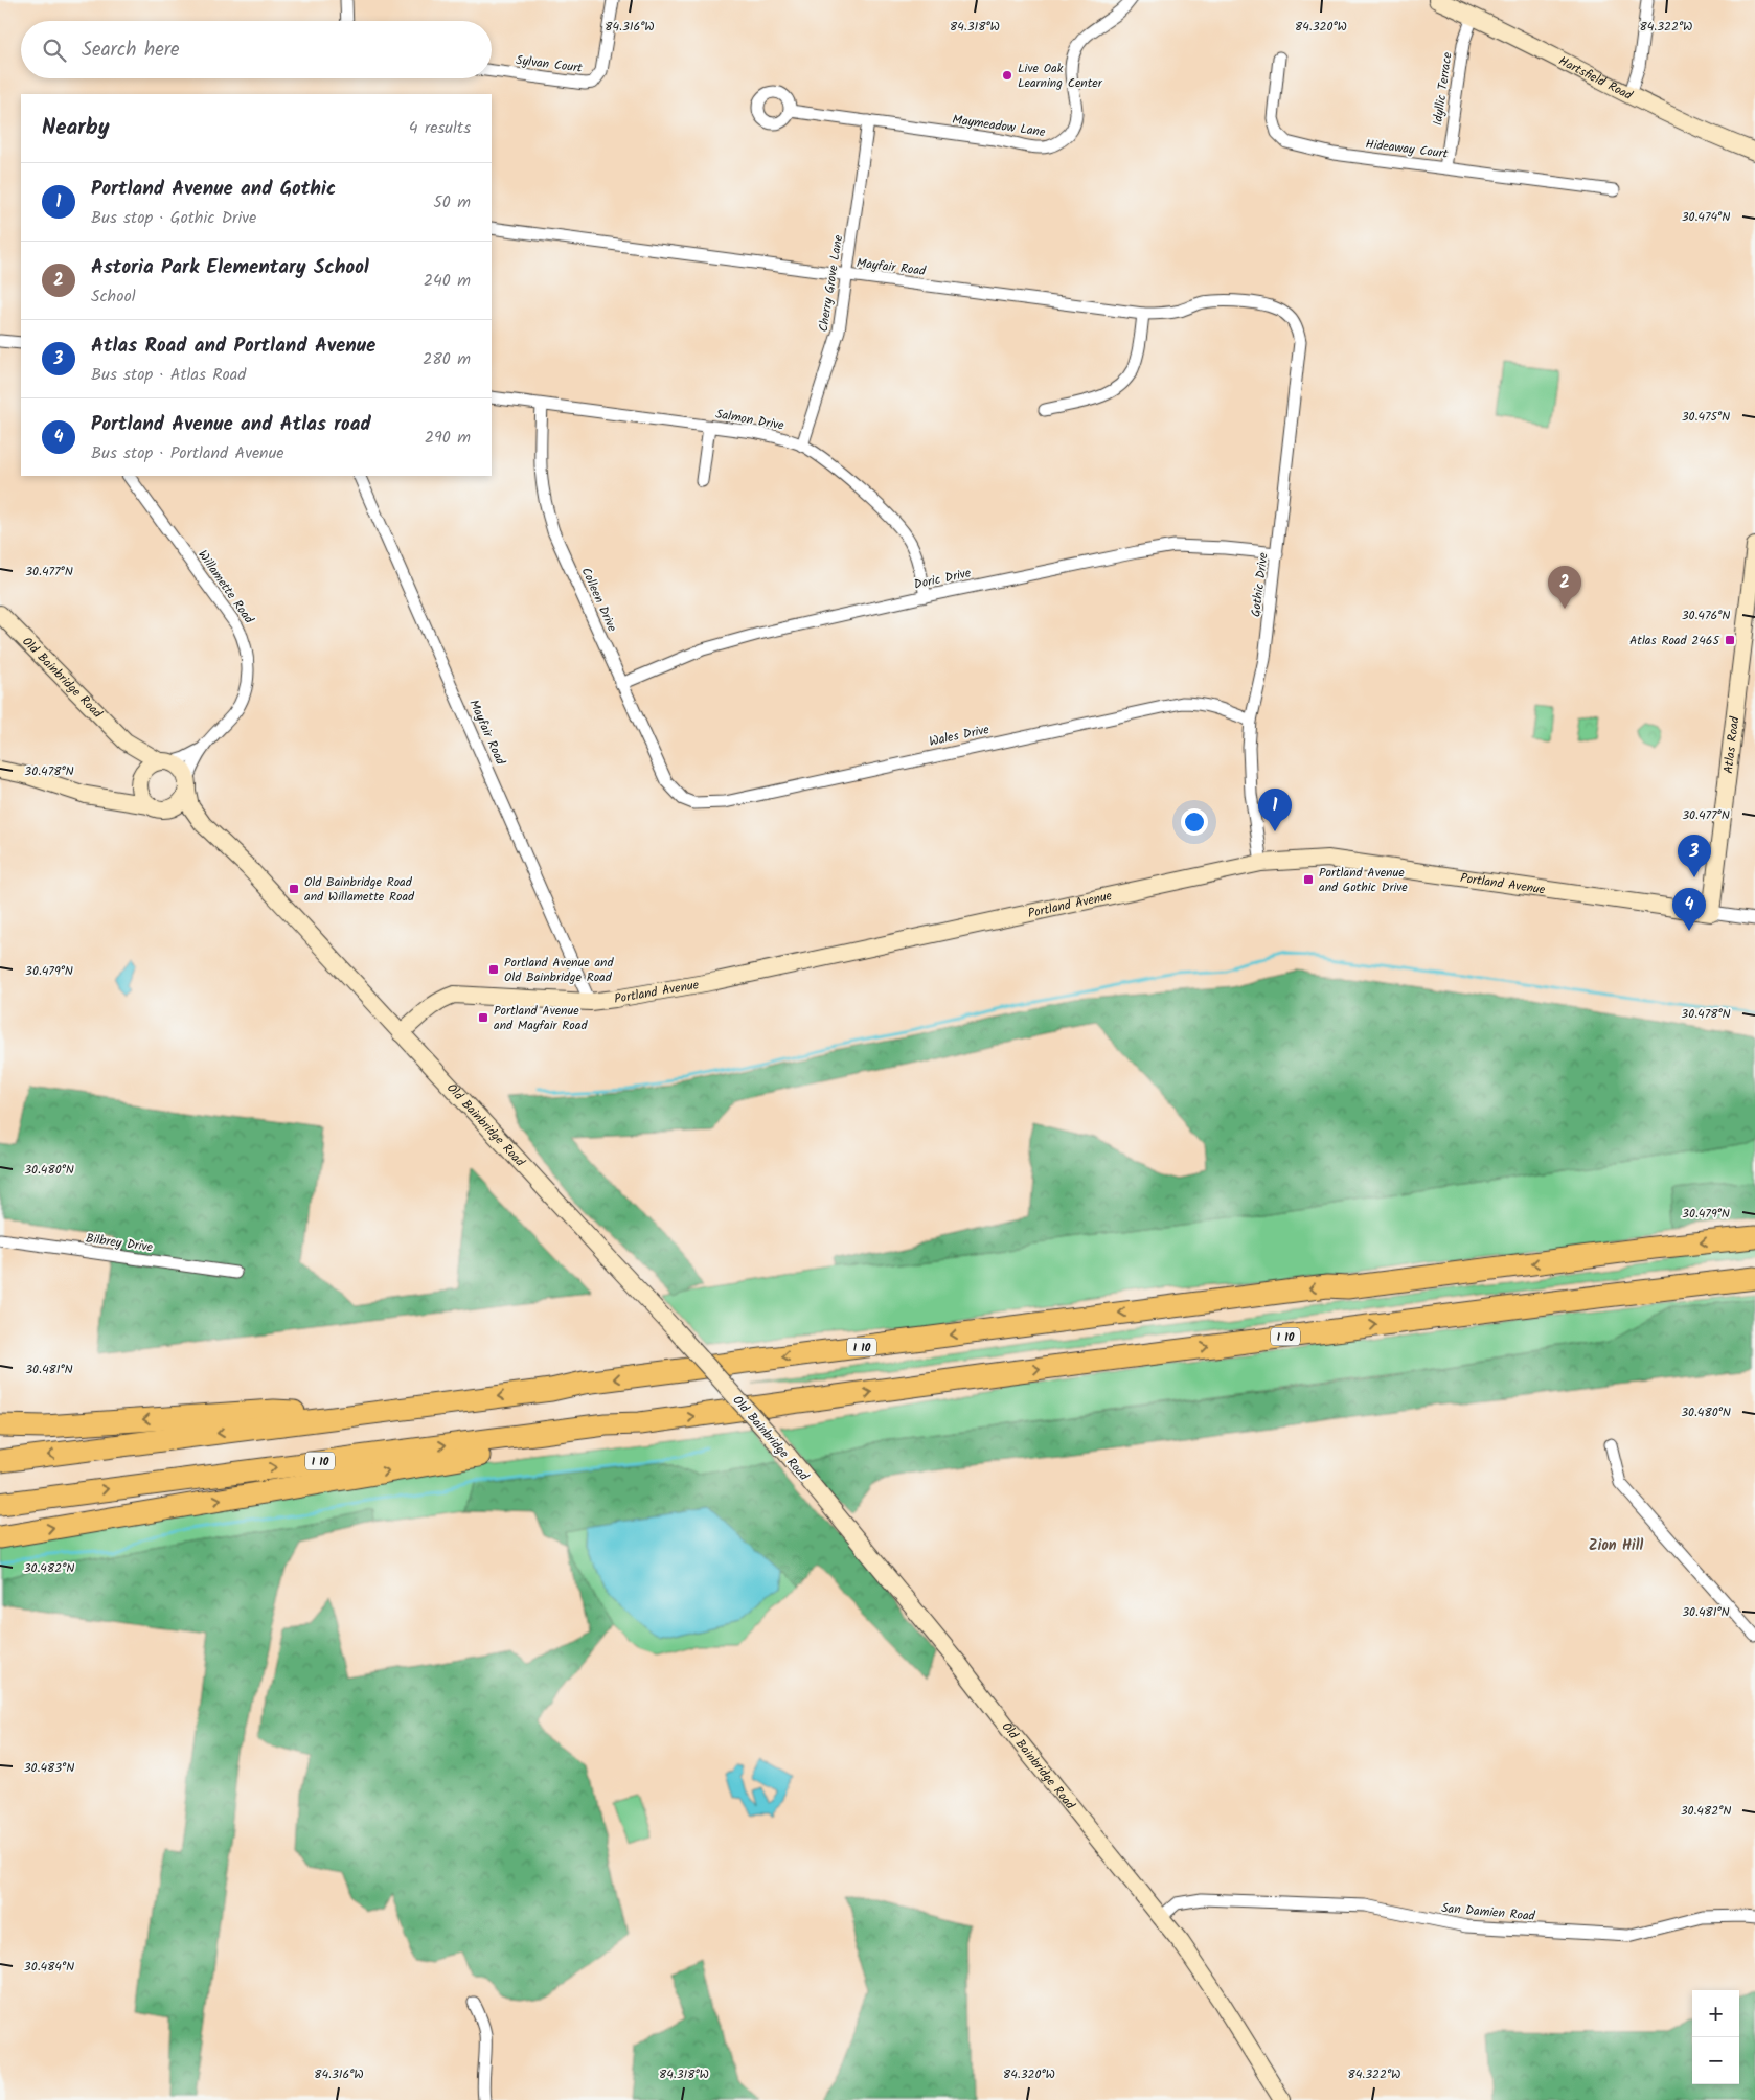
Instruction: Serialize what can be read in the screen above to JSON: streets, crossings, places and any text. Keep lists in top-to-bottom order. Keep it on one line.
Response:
{"streets":{"highway":["I 10"],"street":["Sylvan Court","Hartsfield Road","Idyllic Terrace","Maymeadow Lane","Hideaway Court","Mayfair Road","Cherry Grove Lane","Salmon Drive","Doric Drive","Gothic Drive","Willamette Road","Colleen Drive","Old Bainbridge Road","Wales Drive","Atlas Road","Portland Avenue","Bilbrey Drive","San Damien Road"]},"crossings":[["Hartsfield Road","Idyllic Terrace"],["Idyllic Terrace","Hideaway Court"],["Maymeadow Lane","Cherry Grove Lane"],["Mayfair Road","Cherry Grove Lane"],["Mayfair Road","Gothic Drive"],["Mayfair Road","Portland Avenue"],["Cherry Grove Lane","Salmon Drive"],["Salmon Drive","Doric Drive"],["Salmon Drive","Colleen Drive"],["Doric Drive","Gothic Drive"],["Doric Drive","Colleen Drive"],["Gothic Drive","Wales Drive"],["Gothic Drive","Portland Avenue"],["Willamette Road","Old Bainbridge Road"],["Colleen Drive","Wales Drive"],["Old Bainbridge Road","Portland Avenue"],["Old Bainbridge Road","San Damien Road"],["Atlas Road","Portland Avenue"]],"districts":["Zion Hill"],"places":{"other":["Live Oak Learning Center"],"transit":["Atlas Road 2465","Portland Avenue and Gothic Drive","Old Bainbridge Road and Willamette Road","Portland Avenue and Old Bainbridge Road","Portland Avenue and Mayfair Road"]},"page":{"search":"Search here","heading":["Nearby","4 results"],"list":[{"mark":"1","name":"Portland Avenue and Gothic","note":"Bus stop · Gothic Drive","value":"50 m"},{"mark":"2","name":"Astoria Park Elementary School","note":"School","value":"240 m"},{"mark":"3","name":"Atlas Road and Portland Avenue","note":"Bus stop · Atlas Road","value":"280 m"},{"mark":"4","name":"Portland Avenue and Atlas road","note":"Bus stop · Portland Avenue","value":"290 m"}],"pins":["2","1","3","4"],"map_buttons":["+","−"]},"coordinates":["84.316°W","84.318°W","84.320°W","84.322°W","30.474°N","30.475°N","30.477°N","30.476°N","30.478°N","30.479°N","30.480°N","30.481°N","30.482°N","30.483°N","30.484°N"]}
